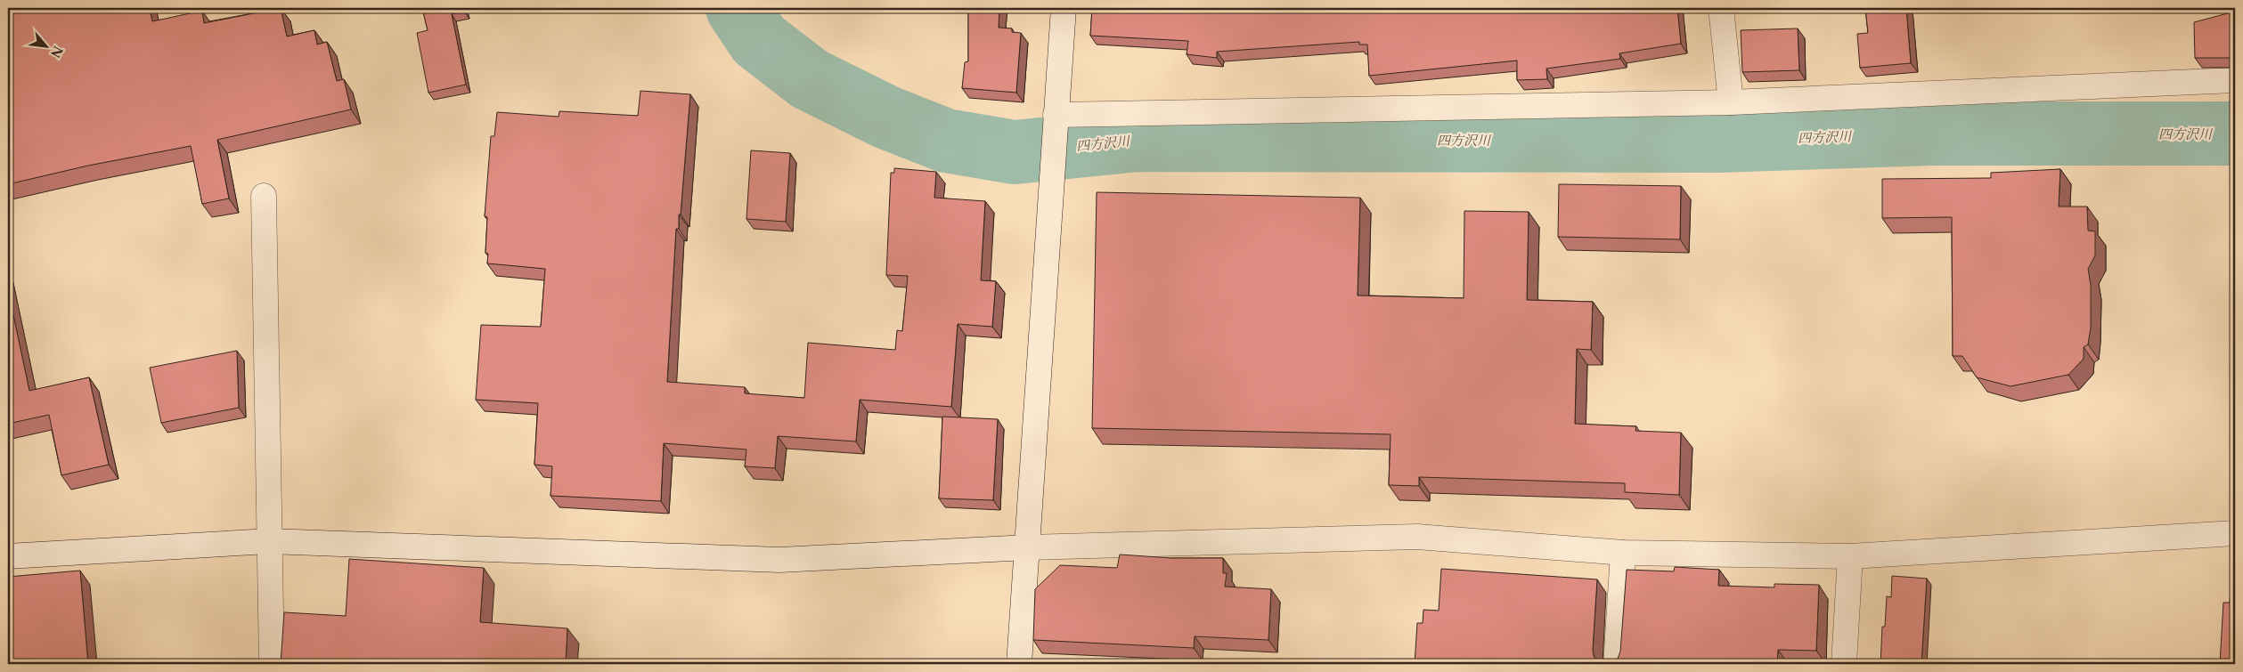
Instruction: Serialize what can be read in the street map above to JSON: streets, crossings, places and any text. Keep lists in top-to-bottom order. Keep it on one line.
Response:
{"water":["四方沢川"],"north":"bottom right"}
